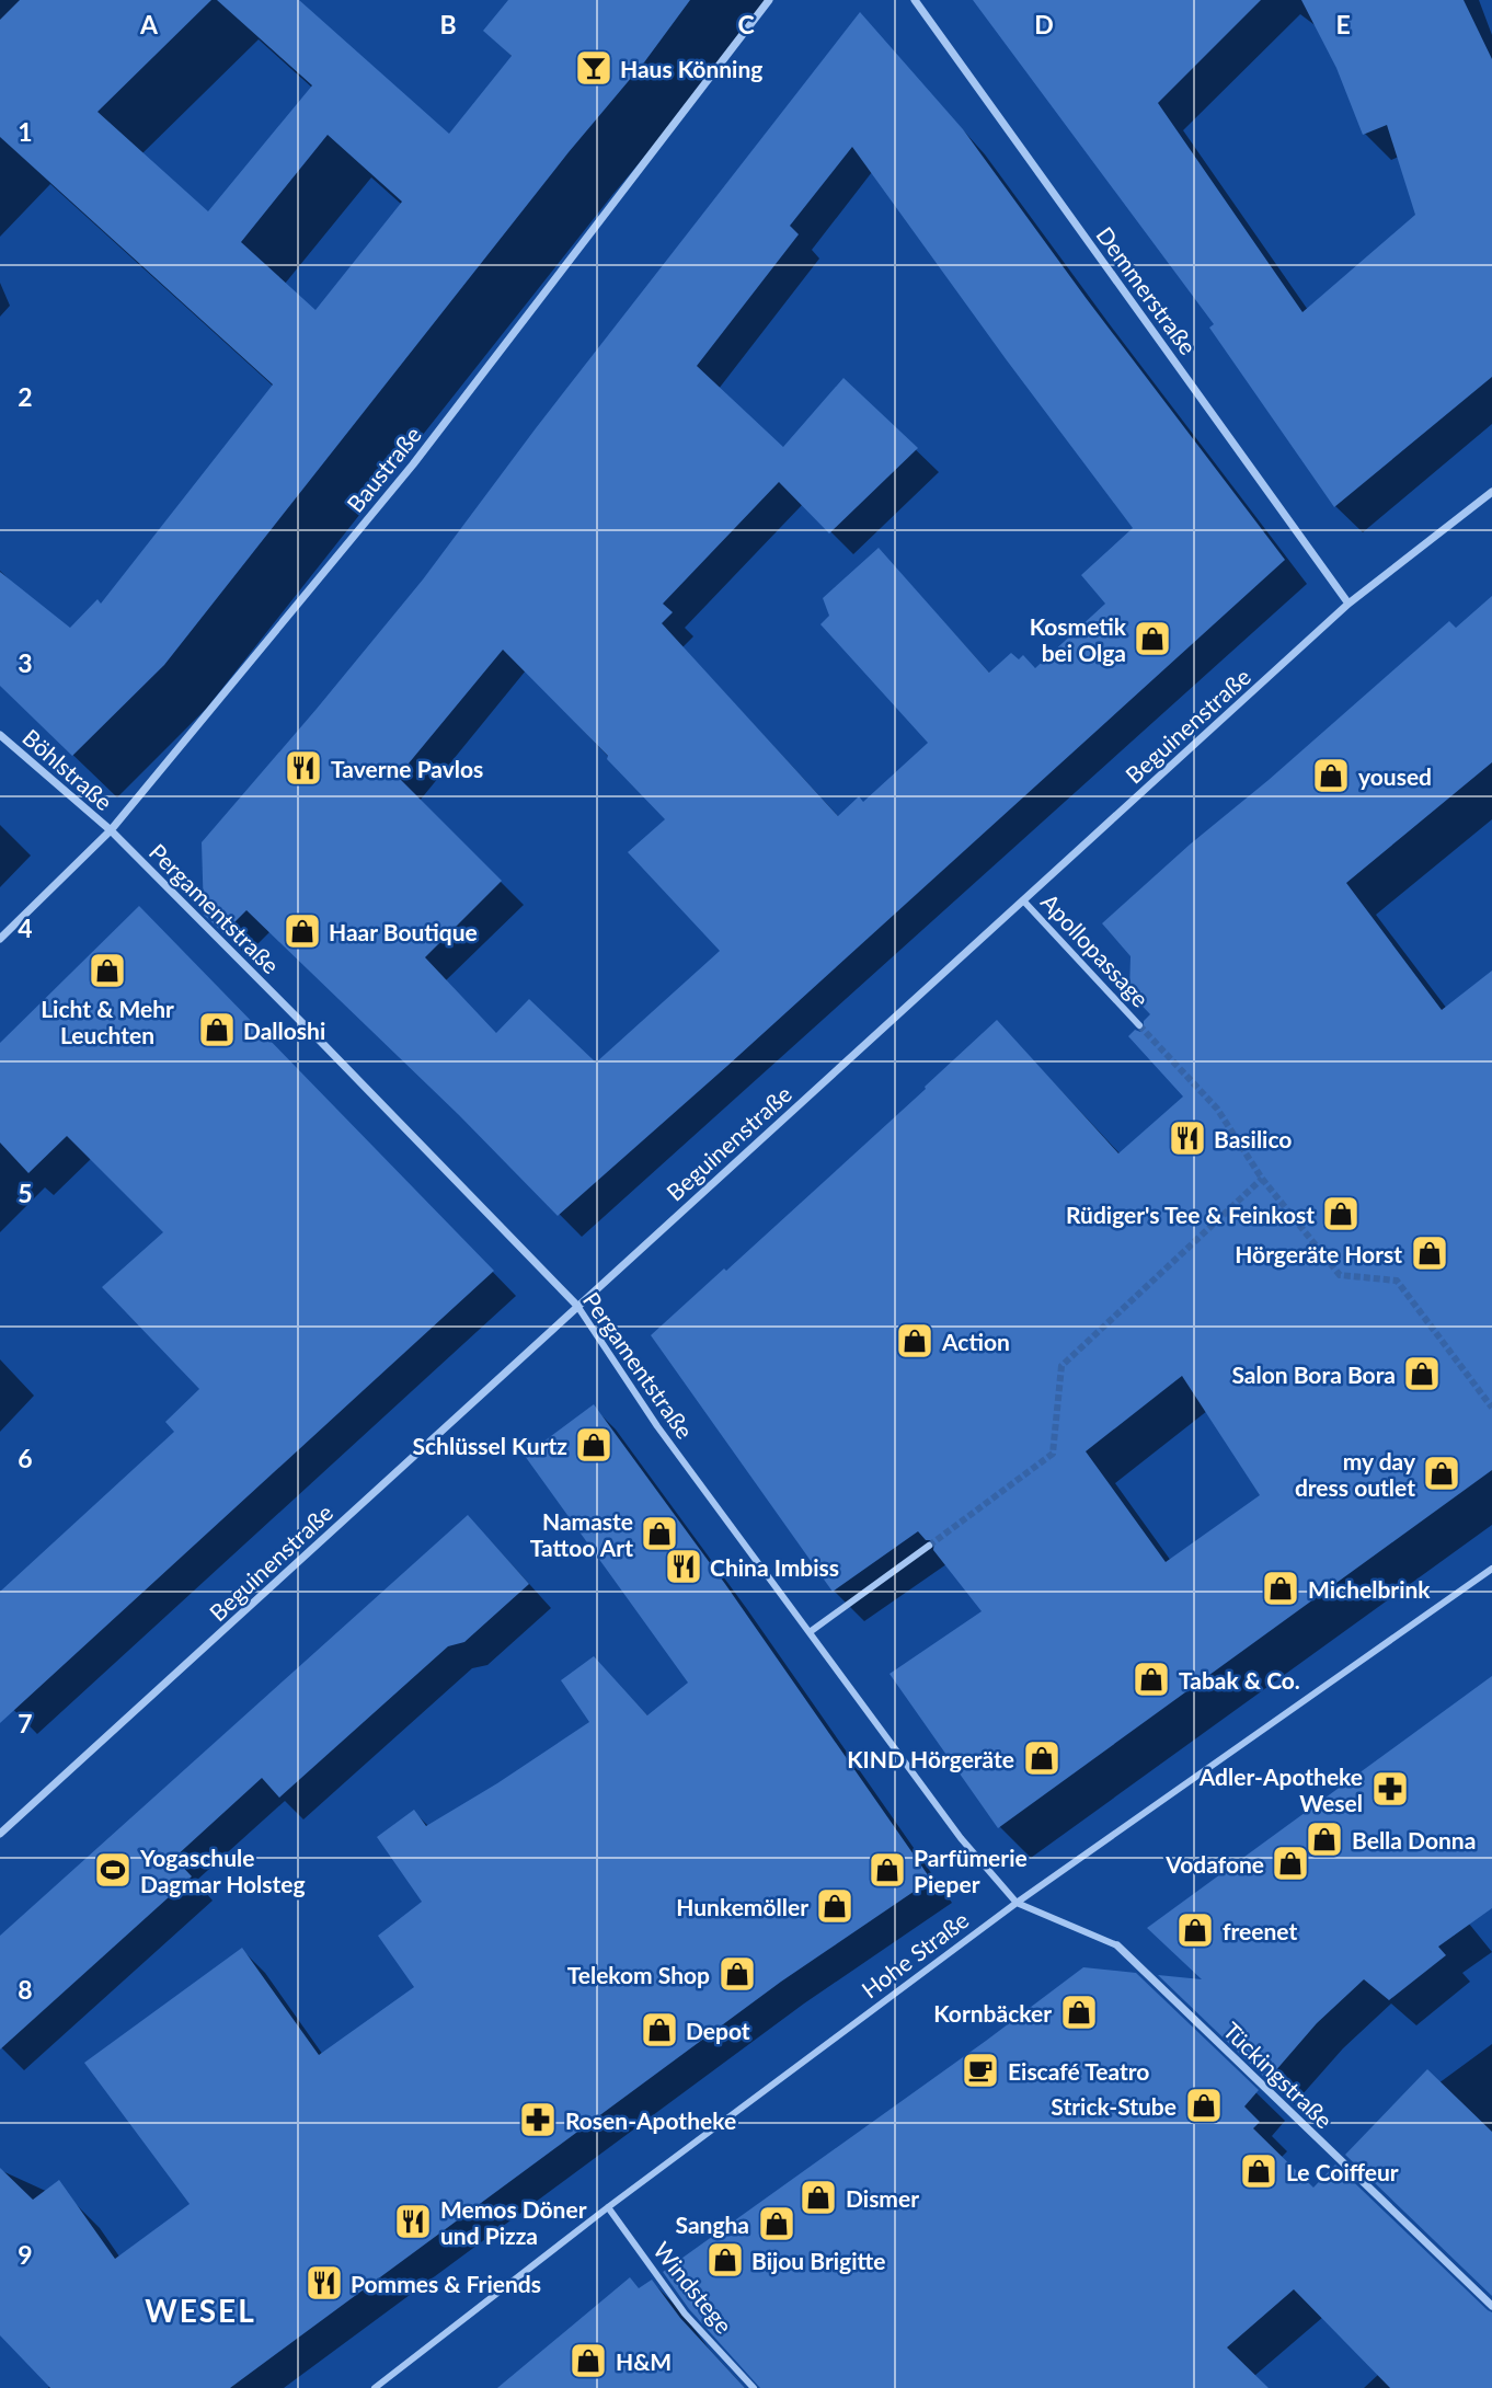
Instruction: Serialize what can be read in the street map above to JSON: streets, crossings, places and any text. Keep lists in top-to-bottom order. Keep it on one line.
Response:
{"streets":{"street":["Demmerstraße","Baustraße","Beguinenstraße","Böhlstraße","Pergamentstraße","Apollopassage","Hohe Straße","Tückingstraße","Windstege"]},"crossings":[["Demmerstraße","Beguinenstraße"],["Baustraße","Böhlstraße"],["Baustraße","Pergamentstraße"],["Beguinenstraße","Pergamentstraße"],["Beguinenstraße","Apollopassage"],["Böhlstraße","Pergamentstraße"],["Pergamentstraße","Hohe Straße"],["Pergamentstraße","Tückingstraße"],["Hohe Straße","Tückingstraße"],["Hohe Straße","Windstege"]],"districts":["WESEL"],"places":{"bar":["Haus Könning"],"shop":["Kosmetik bei Olga","yoused","Haar Boutique","Licht & Mehr Leuchten","Dalloshi","Rüdiger's Tee & Feinkost","Hörgeräte Horst","Action","Salon Bora Bora","Schlüssel Kurtz","my day dress outlet","Namaste Tattoo Art","Michelbrink","Tabak & Co.","KIND Hörgeräte","Bella Donna","Vodafone","Parfümerie Pieper","Hunkemöller","freenet","Telekom Shop","Kornbäcker","Depot","Strick-Stube","Le Coiffeur","Dismer","Sangha","Bijou Brigitte","H&M"],"restaurant":["Taverne Pavlos","Basilico","China Imbiss","Memos Döner und Pizza","Pommes & Friends"],"pharmacy":["Adler-Apotheke Wesel","Rosen-Apotheke"],"sports":["Yogaschule Dagmar Holsteg"],"cafe":["Eiscafé Teatro"]},"grid":{"columns":["A","B","C","D","E"],"rows":["1","2","3","4","5","6","7","8","9"]}}
